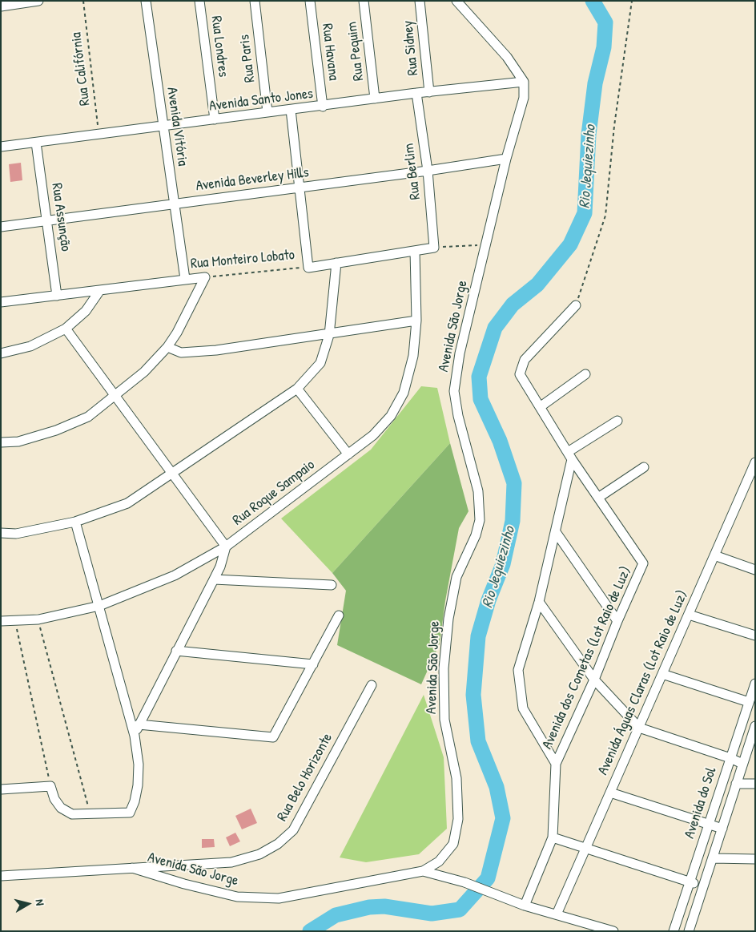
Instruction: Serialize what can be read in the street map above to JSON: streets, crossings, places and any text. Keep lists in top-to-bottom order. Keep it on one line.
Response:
{"streets":{"street":["Rua Londres","Rua Sidney","Rua Pequim","Rua Havana","Rua Paris","Avenida Santo Jones","Avenida Vitória","Rua Berlim","Avenida Beverley Hills","Rua Assunção","Rua Monteiro Lobato","Avenida São Jorge","Rua Roque Sampaio","Avenida dos Cometas (Lot Raio de Luz)","Avenida Águas Claras (Lot Raio de Luz)","Rua Belo Horizonte","Avenida do Sol"],"path":["Rua Califórnia"]},"crossings":[["Rua Londres","Avenida Santo Jones"],["Rua Sidney","Avenida Santo Jones"],["Rua Pequim","Avenida Santo Jones"],["Rua Havana","Avenida Santo Jones"],["Rua Paris","Avenida Santo Jones"],["Rua Califórnia","Avenida Santo Jones"],["Avenida Santo Jones","Avenida Vitória"],["Avenida Santo Jones","Rua Berlim"],["Avenida Santo Jones","Rua Assunção"],["Avenida Santo Jones","Avenida São Jorge"],["Avenida Vitória","Avenida Beverley Hills"],["Avenida Vitória","Rua Monteiro Lobato"],["Rua Berlim","Avenida Beverley Hills"],["Rua Berlim","Rua Monteiro Lobato"],["Avenida Beverley Hills","Rua Assunção"],["Avenida Beverley Hills","Avenida São Jorge"],["Rua Assunção","Rua Monteiro Lobato"],["Rua Monteiro Lobato","Rua Roque Sampaio"],["Avenida São Jorge","Rua Belo Horizonte"]],"water":["Rio Jequiezinho"],"north":"right"}
